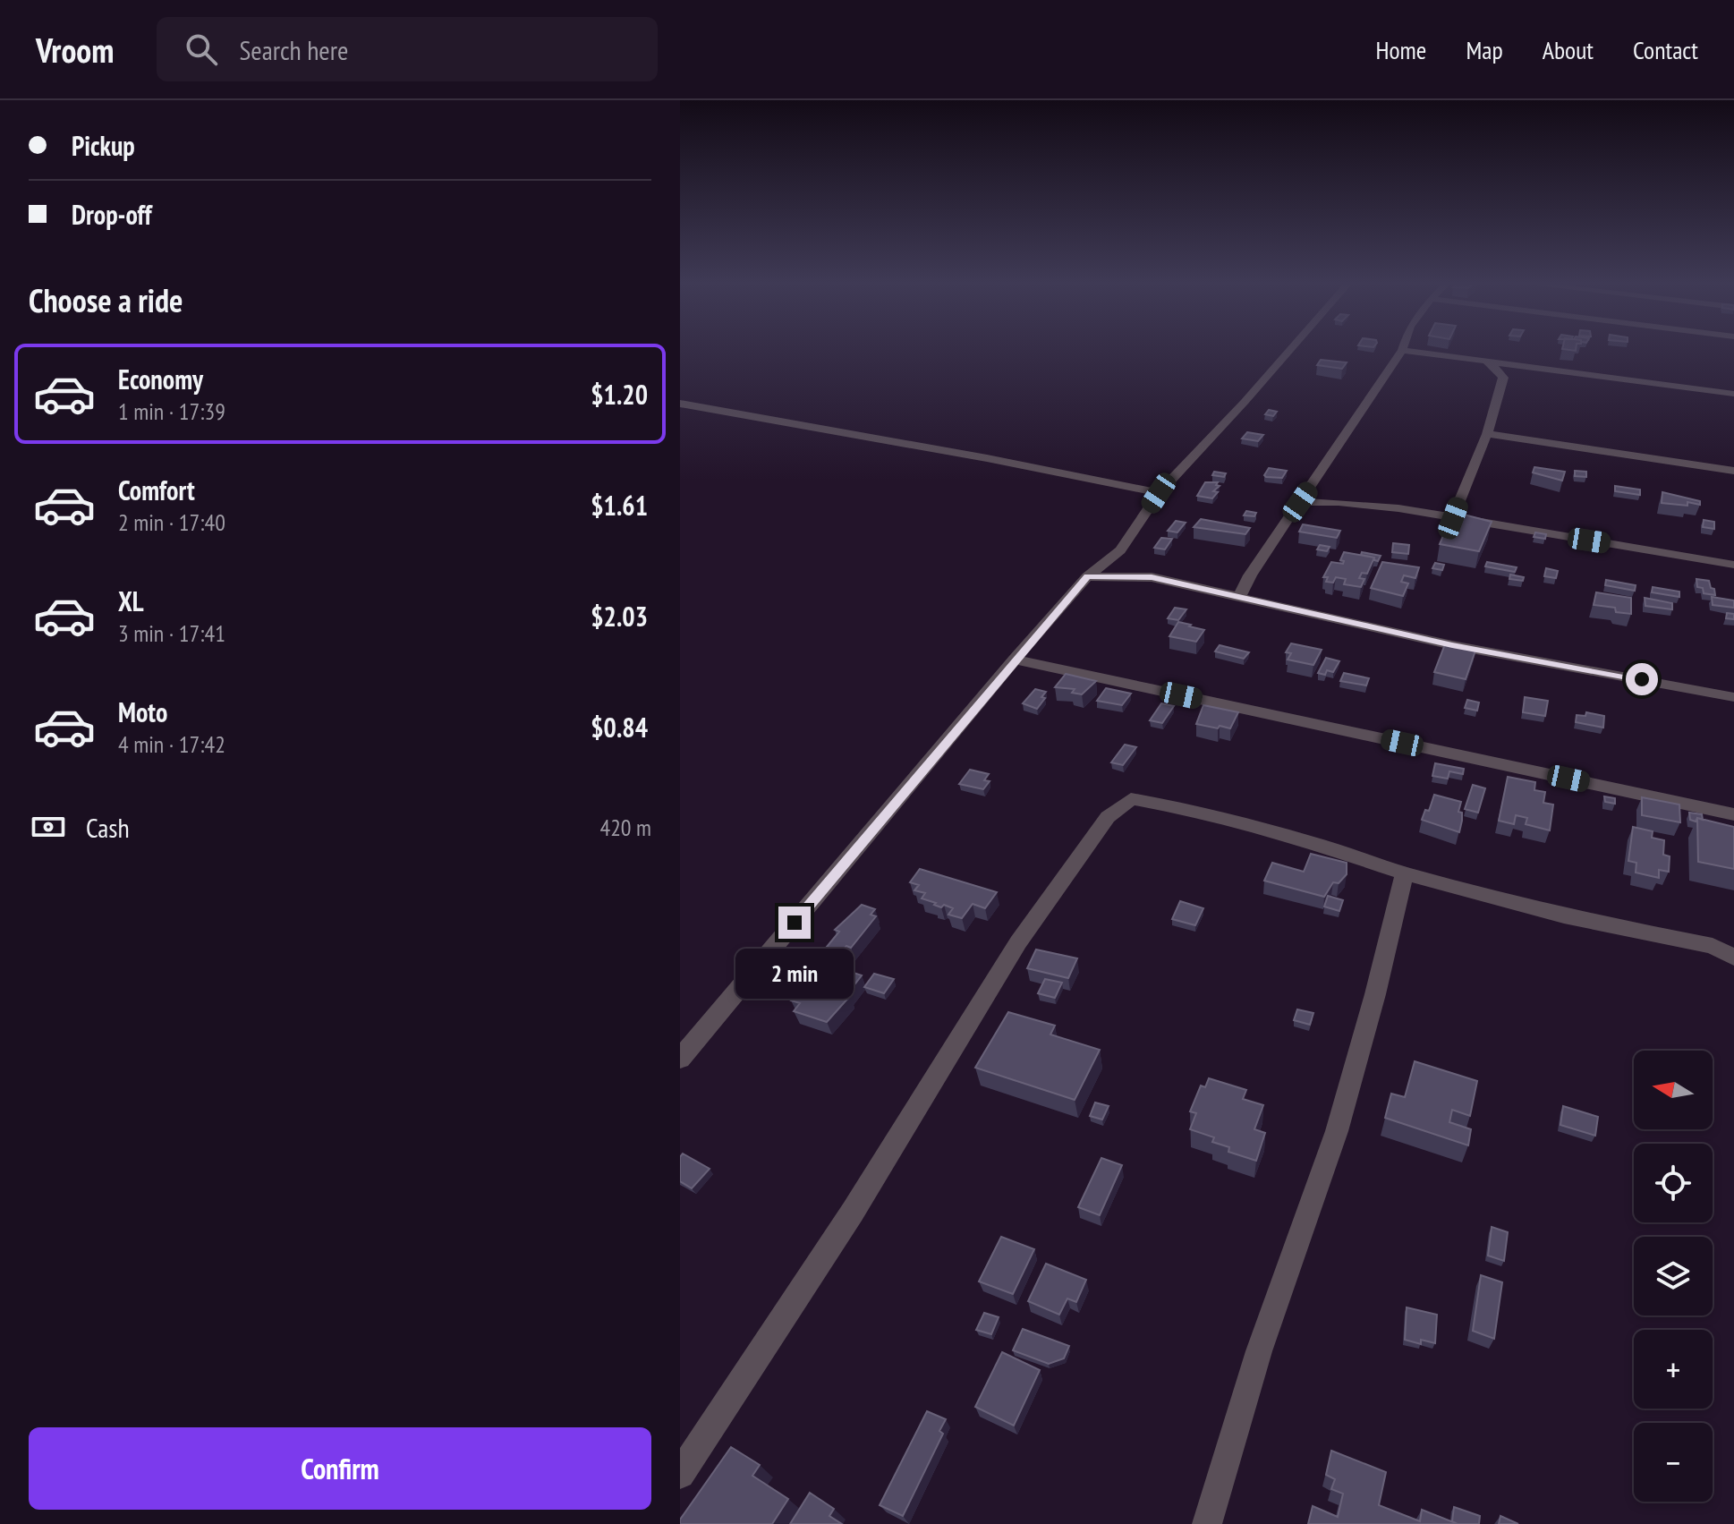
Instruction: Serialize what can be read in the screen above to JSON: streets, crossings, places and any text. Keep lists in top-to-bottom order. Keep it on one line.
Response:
{"north":"left","page":{"header":"Vroom","search":"Search here","nav":["Home","Map","About","Contact"],"banner":["Pickup","Drop-off"],"heading":"Choose a ride","list":[{"name":"Economy","note":"1 min · 17:39","value":"$1.20"},{"name":"Comfort","note":"2 min · 17:40","value":"$1.61"},{"name":"XL","note":"3 min · 17:41","value":"$2.03"},{"name":"Moto","note":"4 min · 17:42","value":"$0.84"}],"pay":["Cash","420 m"],"bubble":"2 min","map_buttons":["+","−"],"buttons":"Confirm"}}
